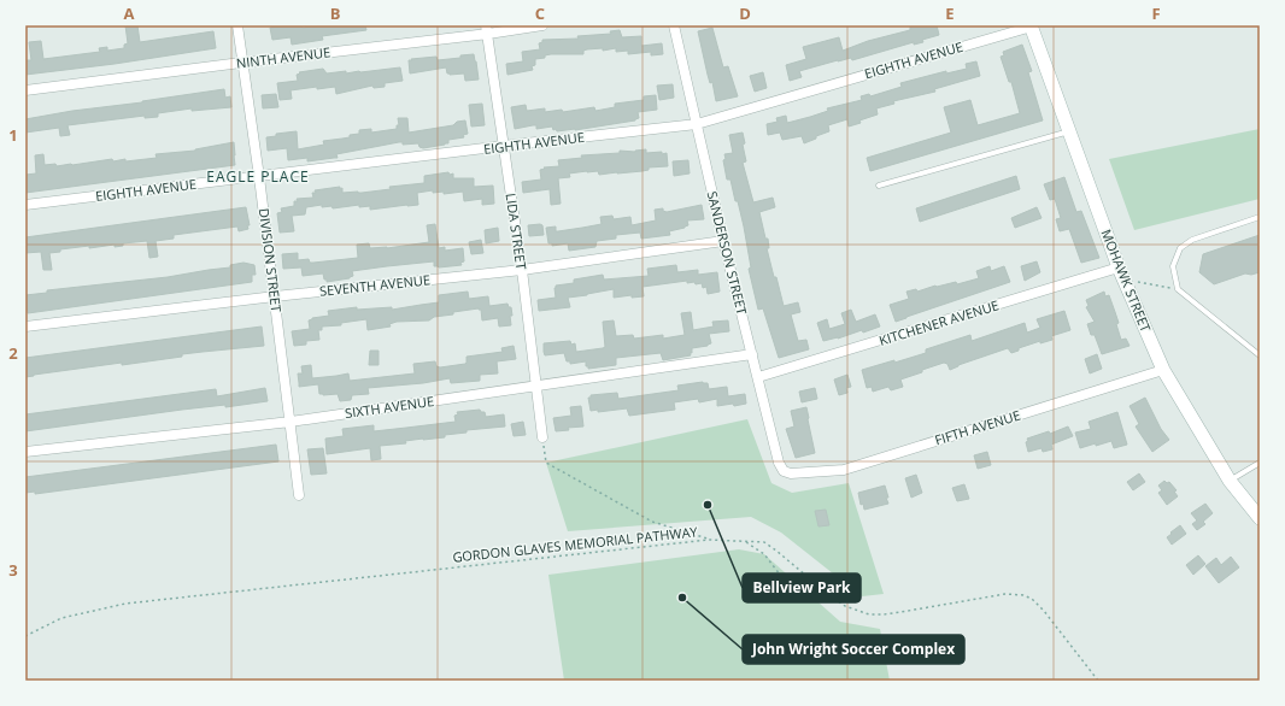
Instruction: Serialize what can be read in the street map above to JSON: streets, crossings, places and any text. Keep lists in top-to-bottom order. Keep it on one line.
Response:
{"streets":{"street":["NINTH AVENUE","EIGHTH AVENUE","LIDA STREET","SANDERSON STREET","DIVISION STREET","MOHAWK STREET","SEVENTH AVENUE","KITCHENER AVENUE","SIXTH AVENUE","FIFTH AVENUE"],"path":["GORDON GLAVES MEMORIAL PATHWAY"]},"crossings":[["NINTH AVENUE","LIDA STREET"],["NINTH AVENUE","DIVISION STREET"],["EIGHTH AVENUE","LIDA STREET"],["EIGHTH AVENUE","SANDERSON STREET"],["EIGHTH AVENUE","DIVISION STREET"],["EIGHTH AVENUE","MOHAWK STREET"],["LIDA STREET","SEVENTH AVENUE"],["LIDA STREET","SIXTH AVENUE"],["SANDERSON STREET","SEVENTH AVENUE"],["SANDERSON STREET","KITCHENER AVENUE"],["SANDERSON STREET","SIXTH AVENUE"],["SANDERSON STREET","FIFTH AVENUE"],["DIVISION STREET","SEVENTH AVENUE"],["DIVISION STREET","SIXTH AVENUE"],["MOHAWK STREET","KITCHENER AVENUE"],["MOHAWK STREET","FIFTH AVENUE"]],"districts":["EAGLE PLACE"],"places":["Bellview Park","John Wright Soccer Complex"],"grid":{"columns":["A","B","C","D","E","F"],"rows":["1","2","3"]}}
